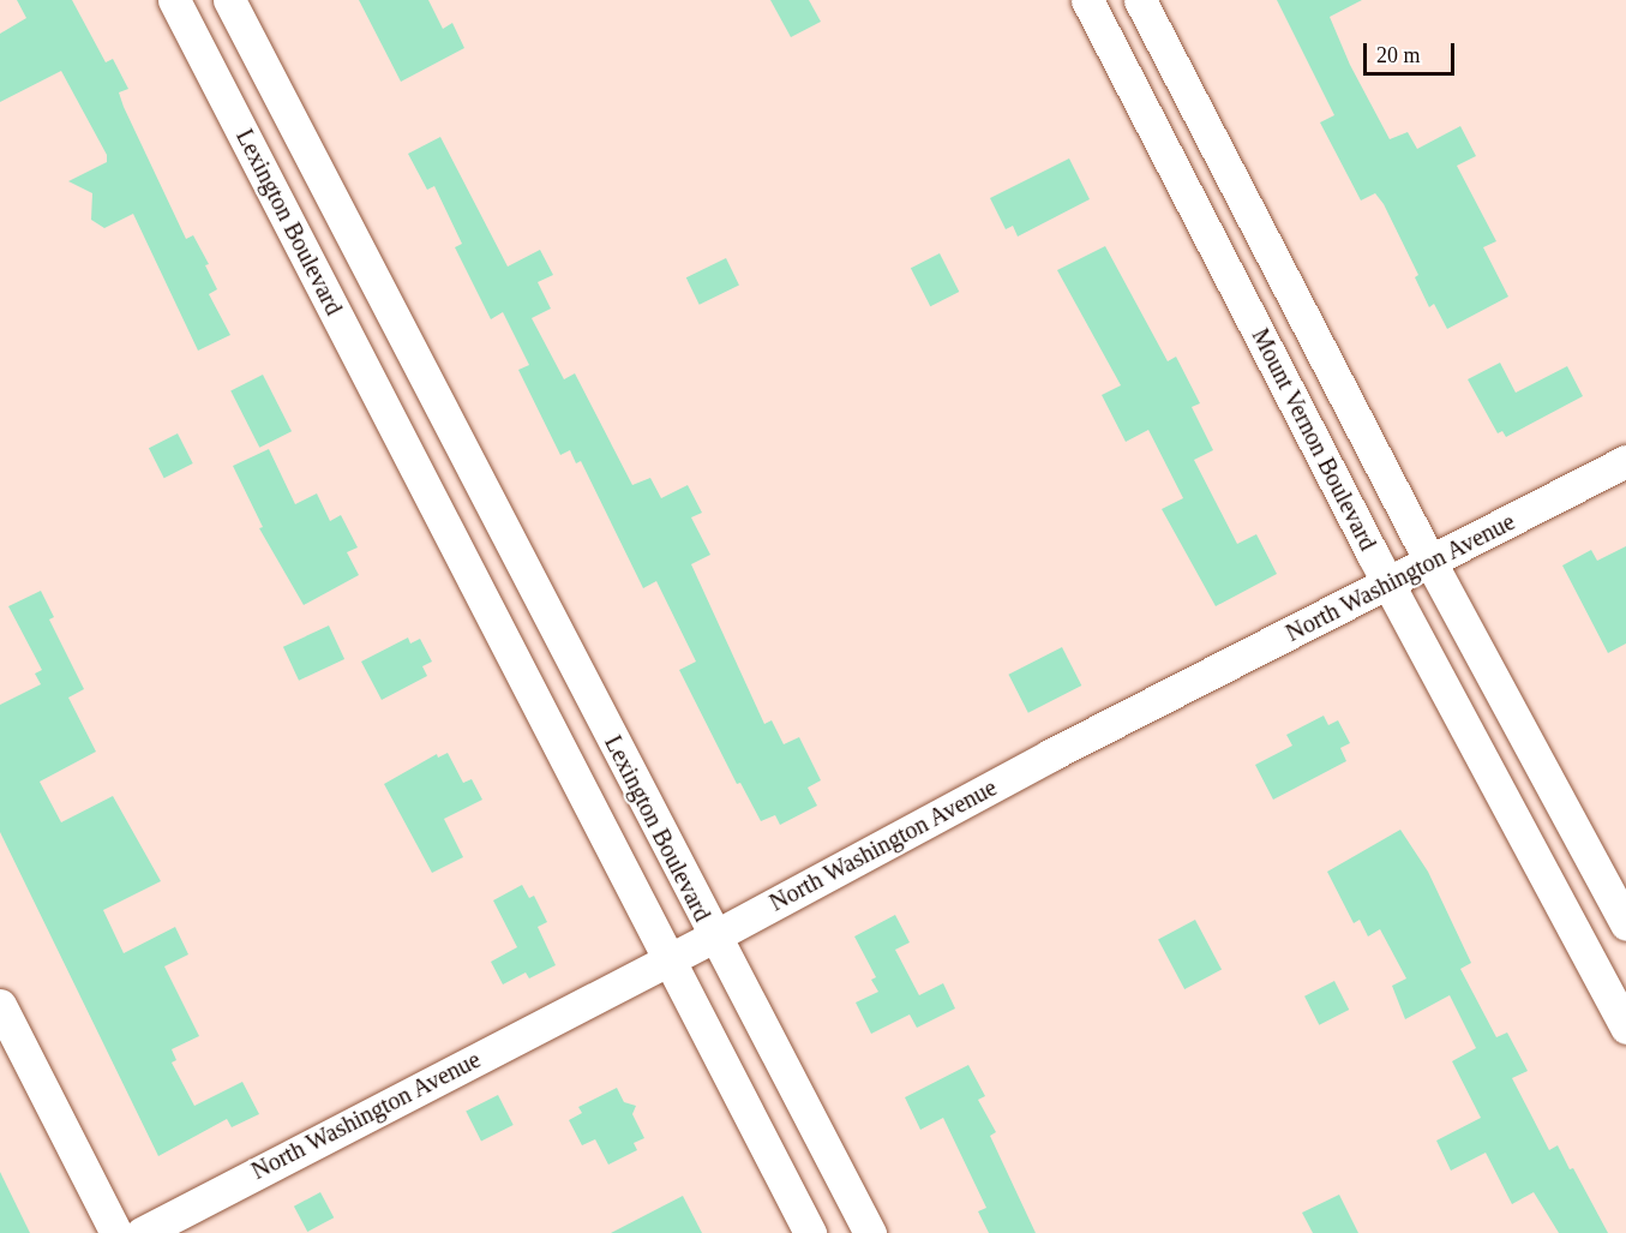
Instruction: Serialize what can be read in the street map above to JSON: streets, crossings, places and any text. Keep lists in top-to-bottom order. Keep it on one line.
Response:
{"streets":{"street":["Lexington Boulevard","Mount Vernon Boulevard","North Washington Avenue"]},"crossings":[["Lexington Boulevard","North Washington Avenue"],["Mount Vernon Boulevard","North Washington Avenue"]],"scale_bar":"20 m"}
